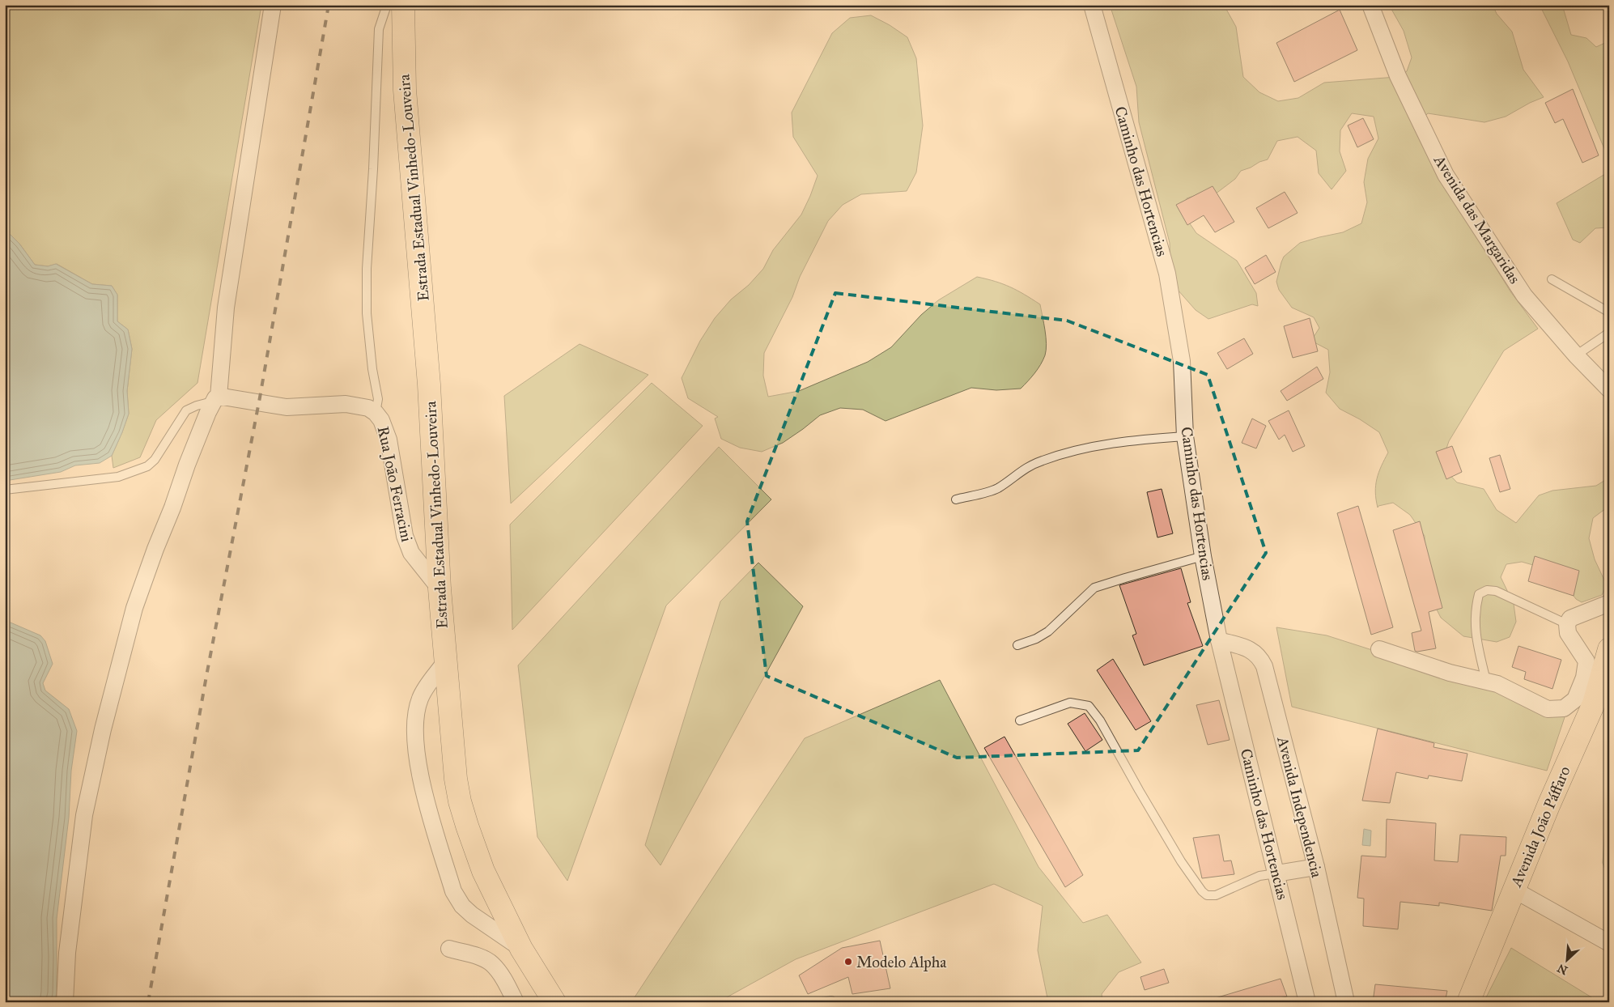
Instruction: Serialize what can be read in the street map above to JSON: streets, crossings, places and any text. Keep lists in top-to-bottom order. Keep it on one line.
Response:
{"streets":{"main road":["Estrada Estadual Vinhedo-Louveira","Avenida João Páffaro"],"street":["Caminho das Hortencias","Avenida das Margaridas","Rua João Ferracini","Avenida Independencia"]},"crossings":[["Caminho das Hortencias","Avenida Independencia"],["Estrada Estadual Vinhedo-Louveira","Rua João Ferracini"]],"places":["Modelo Alpha"],"north":"bottom left"}
